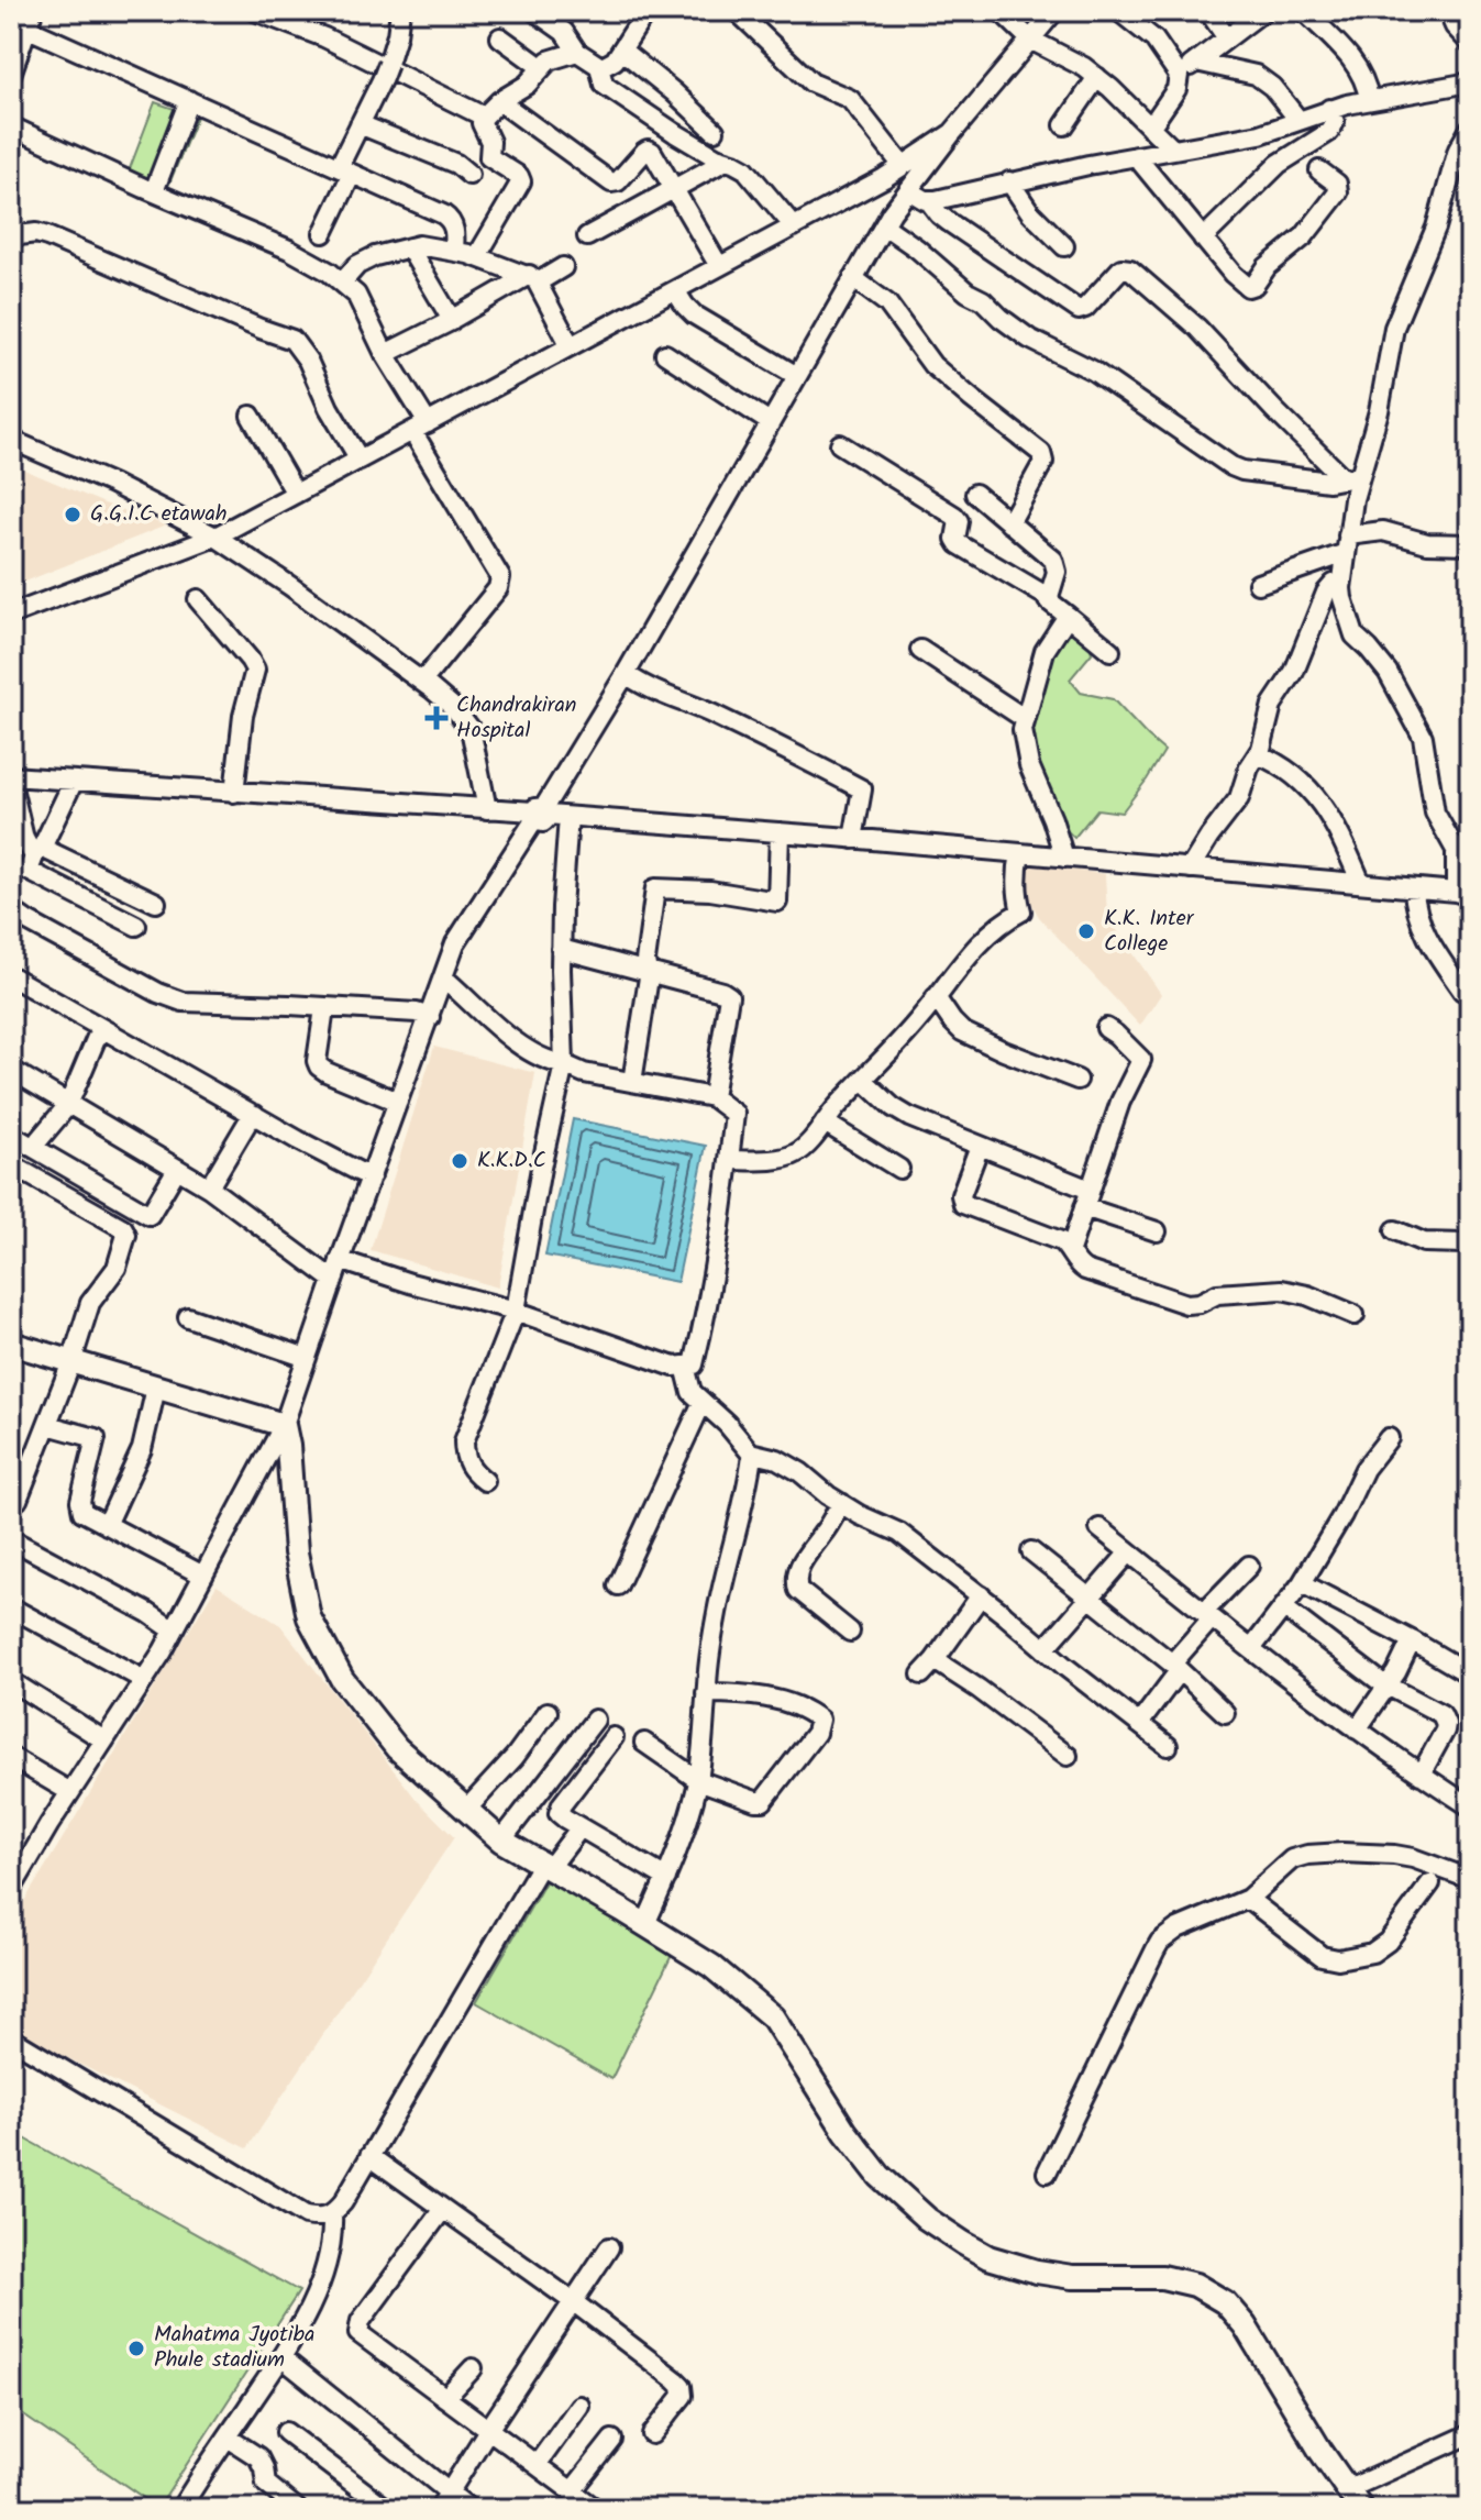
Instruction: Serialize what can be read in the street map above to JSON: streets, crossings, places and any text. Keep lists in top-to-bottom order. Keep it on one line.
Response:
{"places":{"other":["G.G.I.C etawah","K.K. Inter College","K.K.D.C","Mahatma Jyotiba Phule stadium"],"health":["Chandrakiran Hospital"]}}
